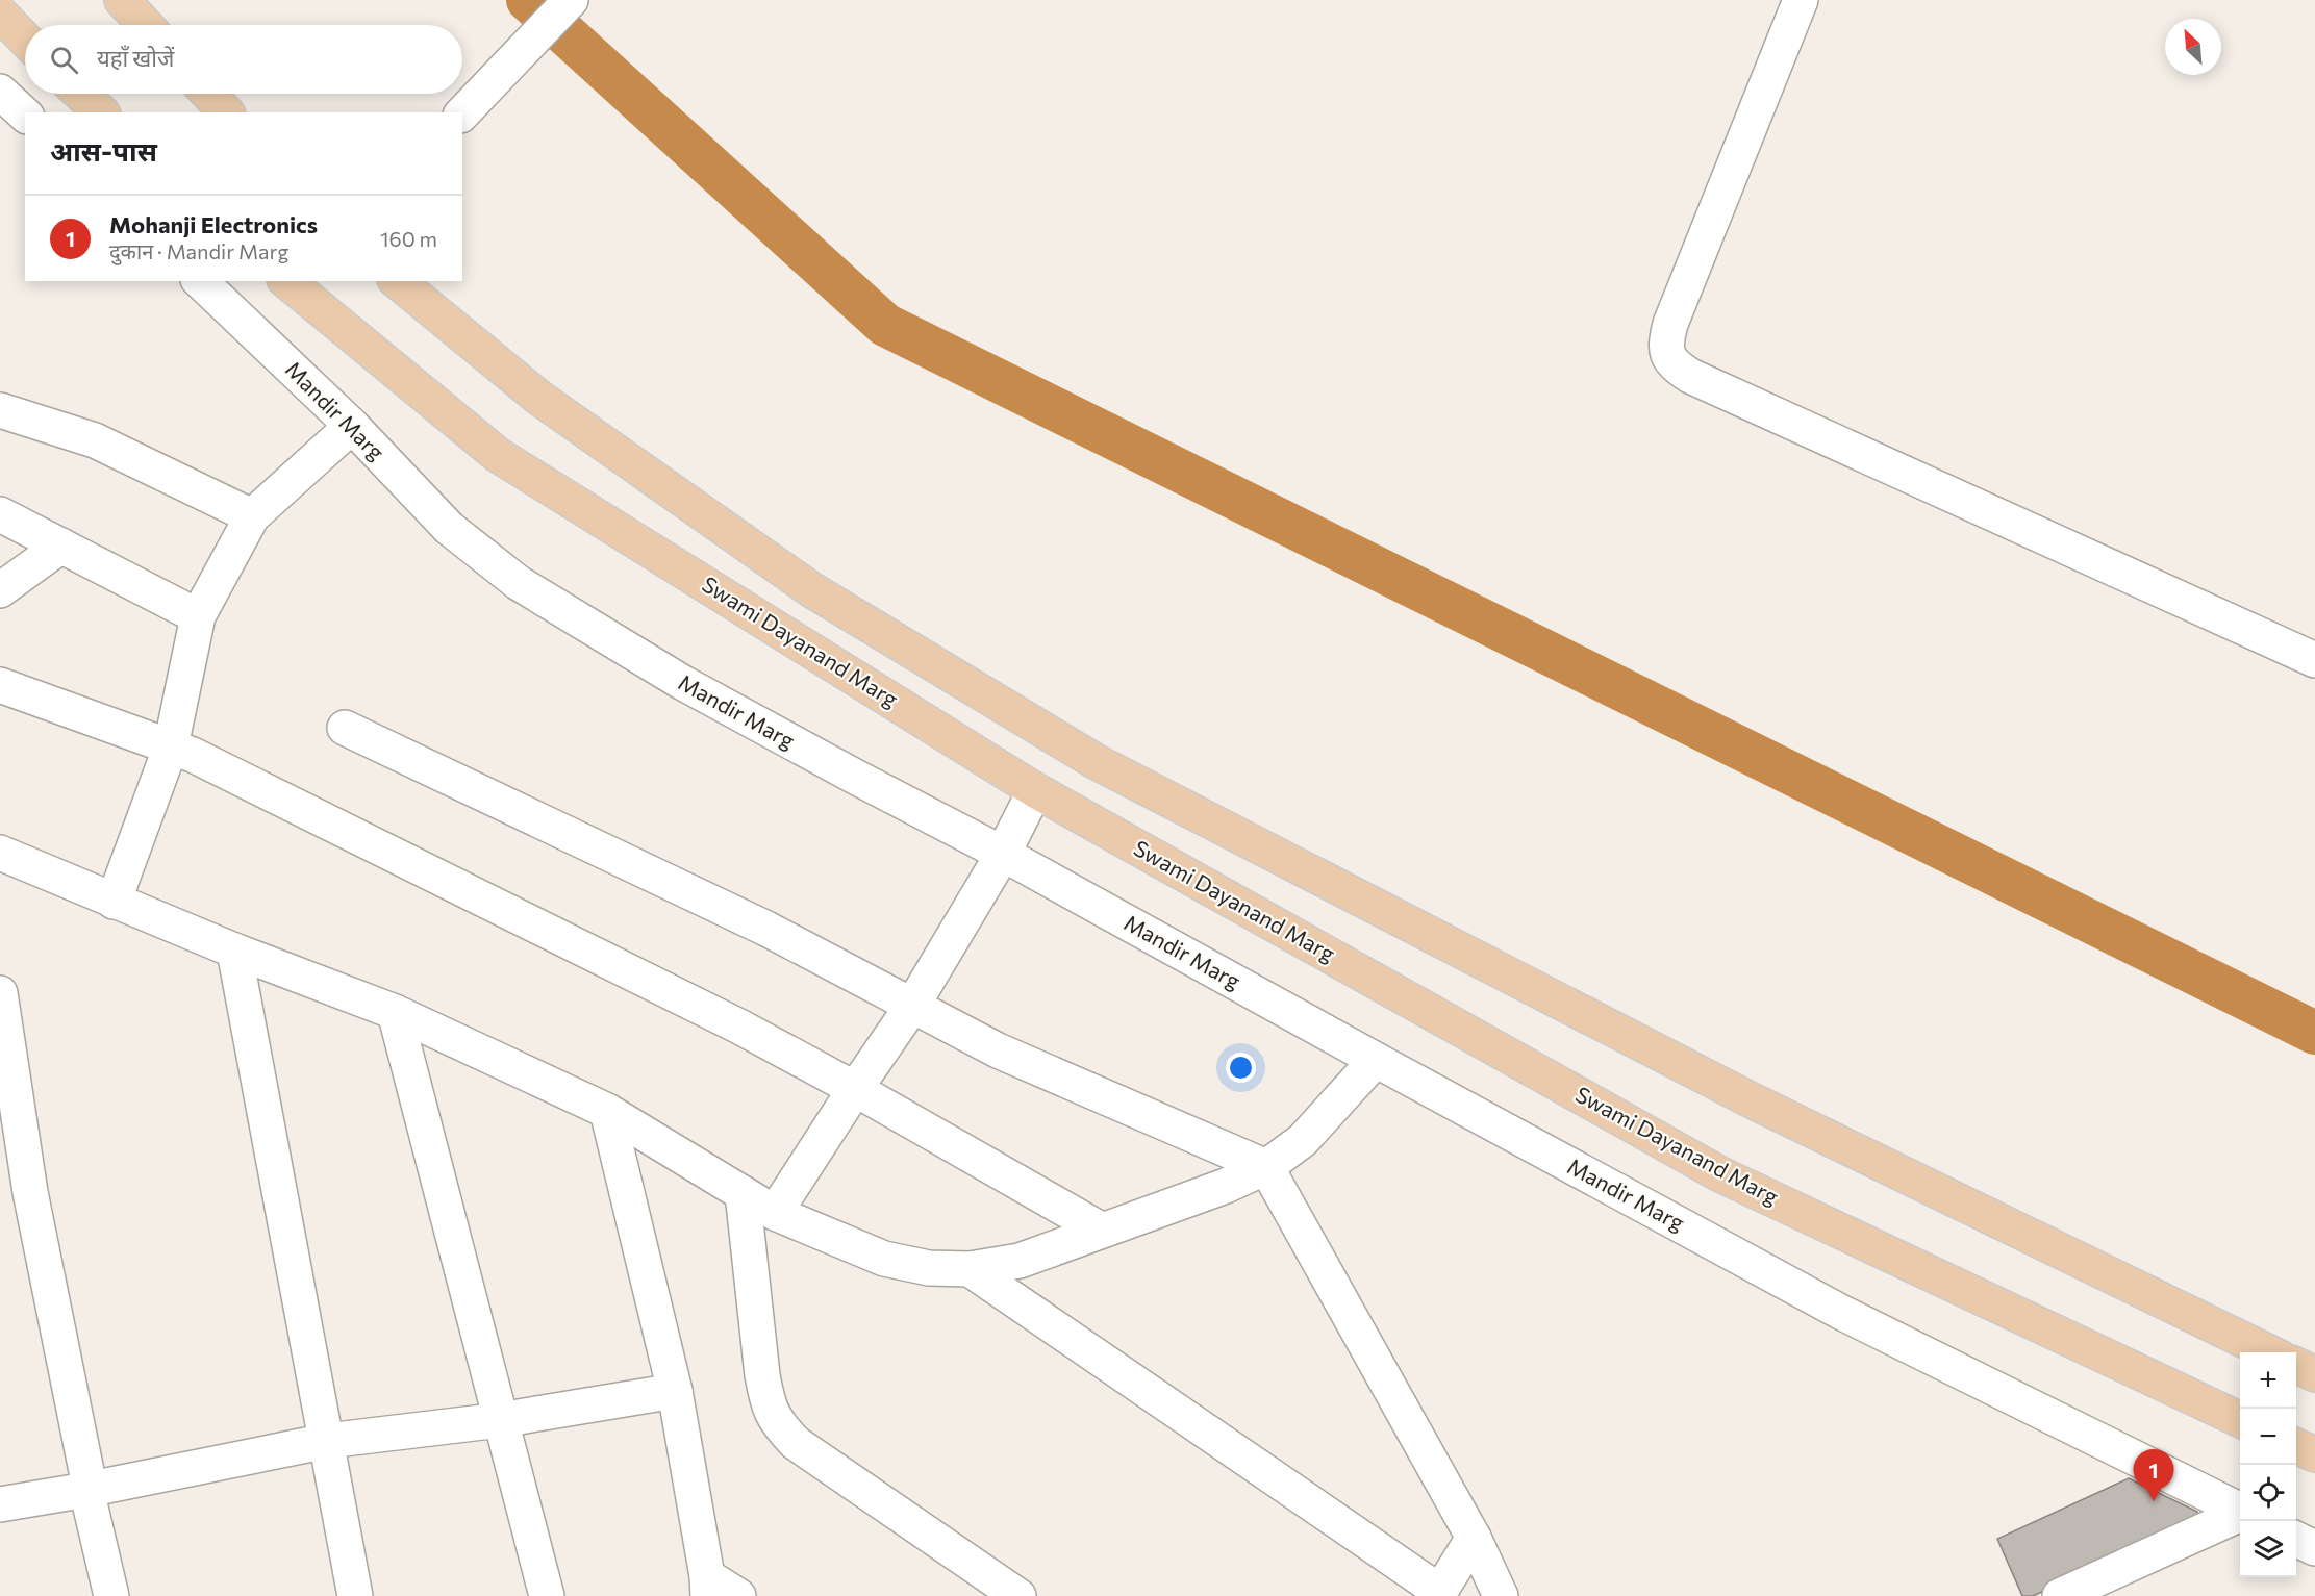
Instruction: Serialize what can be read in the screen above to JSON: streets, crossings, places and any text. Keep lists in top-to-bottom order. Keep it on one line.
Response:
{"streets":{"main road":["Swami Dayanand Marg"],"street":["Mandir Marg"]},"north":"top left","page":{"search":"यहाँ खोजें","heading":"आस-पास","list":[{"mark":"1","name":"Mohanji Electronics","note":"दुकान · Mandir Marg","value":"160 m"}],"map_buttons":["+","−"],"pins":"1"}}
